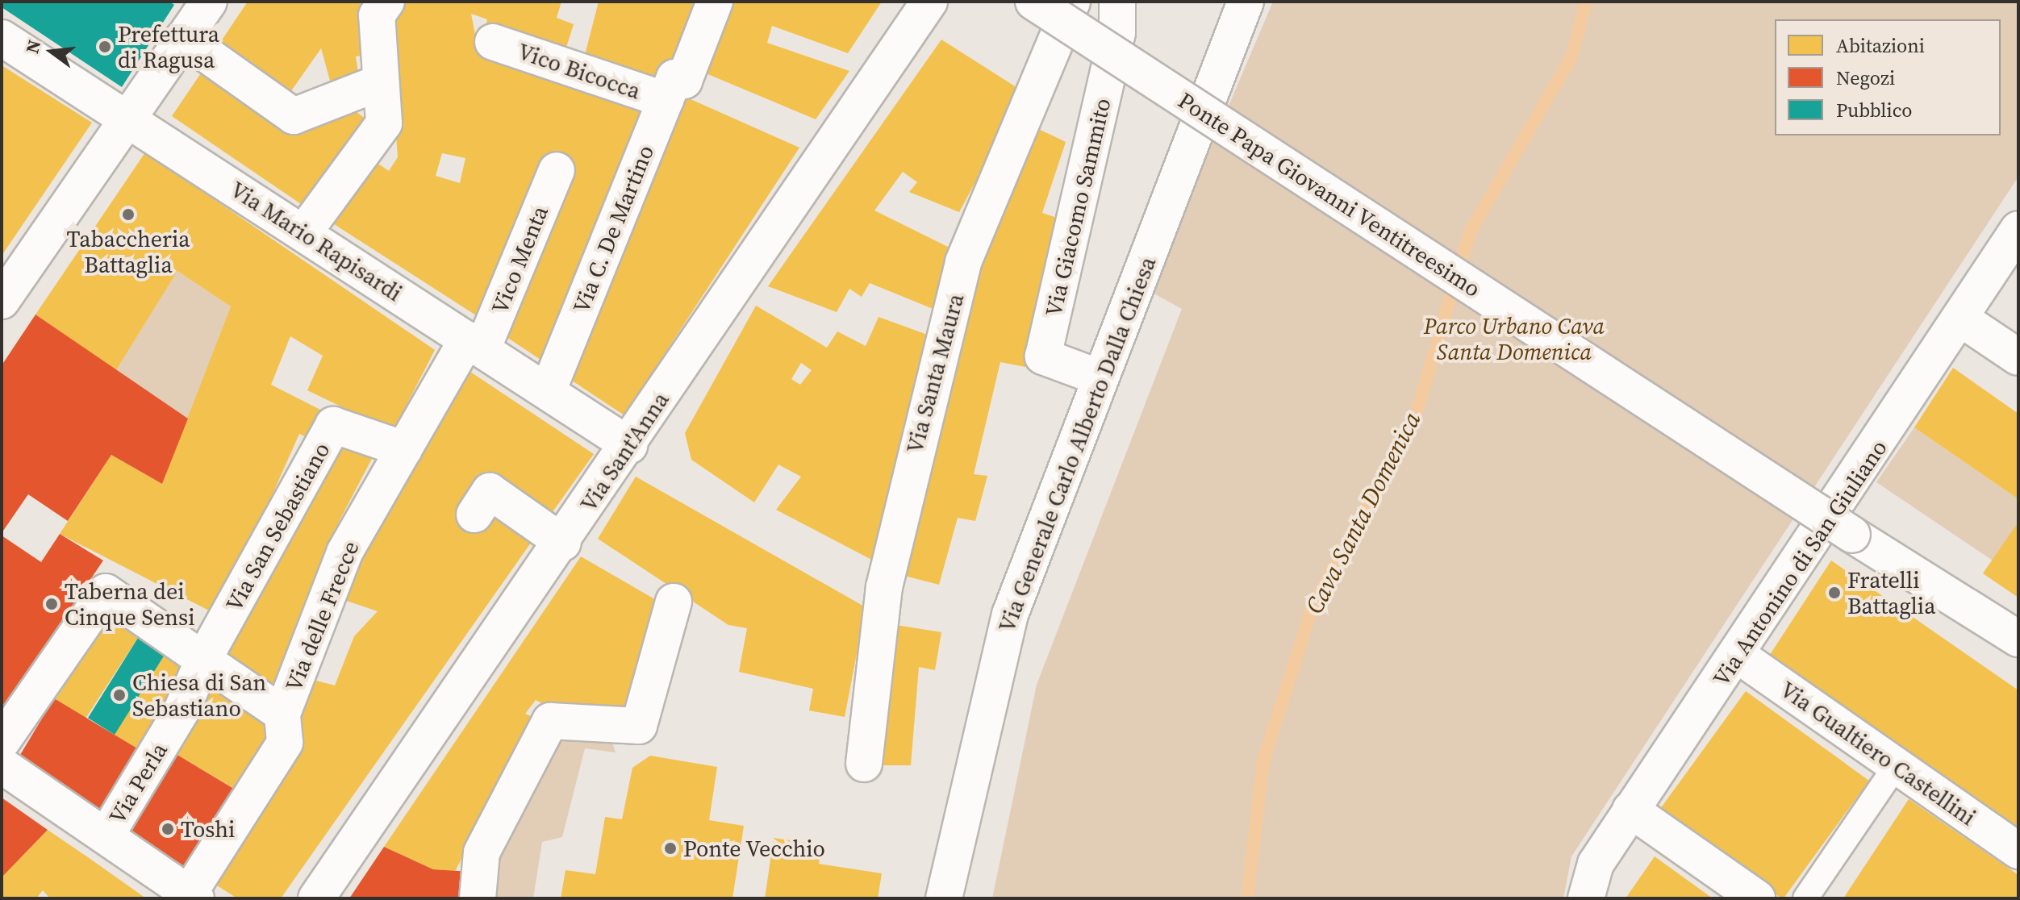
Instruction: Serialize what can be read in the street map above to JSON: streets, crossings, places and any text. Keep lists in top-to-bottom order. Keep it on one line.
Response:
{"streets":{"street":["Vico Bicocca","Ponte Papa Giovanni Ventitreesimo","Via Giacomo Sammito","Via C. De Martino","Via Mario Rapisardi","Vico Menta","Via Santa Maura","Via Generale Carlo Alberto Dalla Chiesa","Via Sant'Anna","Via San Sebastiano","Via Antonino di San Giuliano","Via delle Frecce","Via Gualtiero Castellini","Via Perla"]},"crossings":[["Vico Bicocca","Via C. De Martino"],["Via Giacomo Sammito","Via Generale Carlo Alberto Dalla Chiesa"],["Via C. De Martino","Via Mario Rapisardi"],["Via Mario Rapisardi","Vico Menta"],["Via Mario Rapisardi","Via Sant'Anna"],["Via Mario Rapisardi","Via delle Frecce"],["Vico Menta","Via delle Frecce"],["Via San Sebastiano","Via delle Frecce"],["Via San Sebastiano","Via Perla"],["Via Antonino di San Giuliano","Via Gualtiero Castellini"]],"water":["Cava Santa Domenica"],"parks":["Parco Urbano Cava Santa Domenica"],"places":["Prefettura di Ragusa","Tabaccheria Battaglia","Fratelli Battaglia","Taberna dei Cinque Sensi","Chiesa di San Sebastiano","Toshi","Ponte Vecchio"],"legend":["Abitazioni","Negozi","Pubblico"],"north":"left"}
